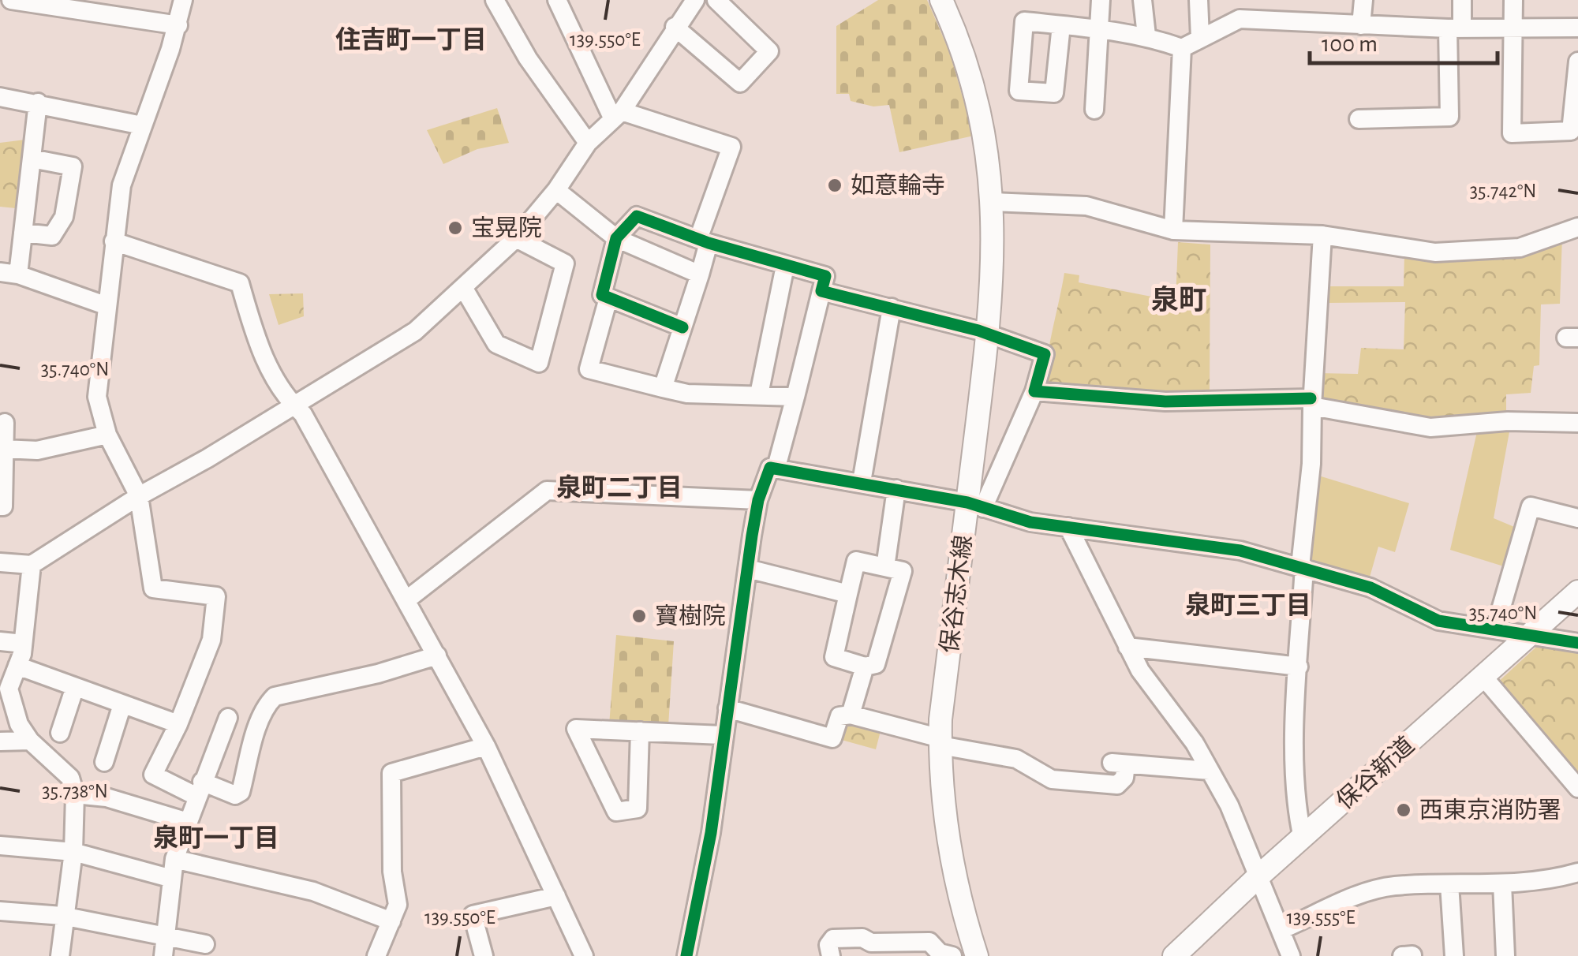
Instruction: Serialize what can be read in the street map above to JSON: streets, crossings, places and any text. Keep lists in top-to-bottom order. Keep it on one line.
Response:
{"streets":{"main road":["保谷志木線","保谷新道"]},"districts":["住吉町一丁目","泉町","泉町二丁目","泉町三丁目","泉町一丁目"],"places":["如意輪寺","宝晃院","寶樹院","西東京消防署"],"scale_bar":"100 m","coordinates":["139.550°E","35.742°N","35.740°N","35.738°N","139.555°E"]}
